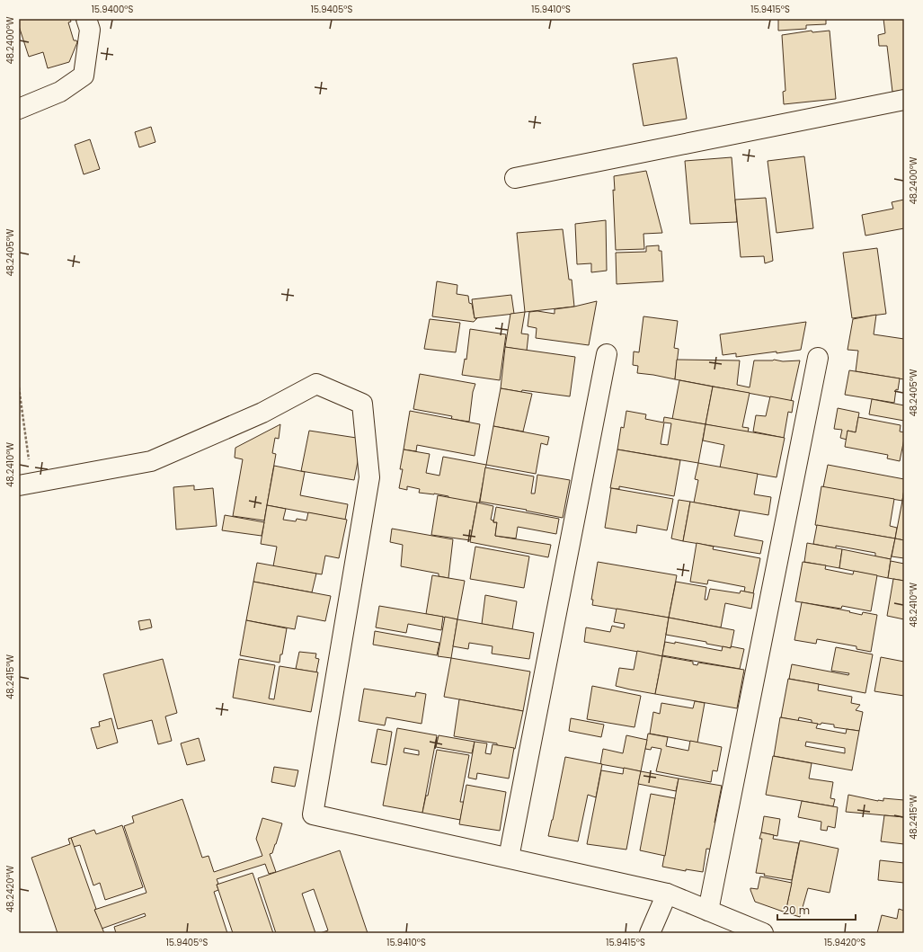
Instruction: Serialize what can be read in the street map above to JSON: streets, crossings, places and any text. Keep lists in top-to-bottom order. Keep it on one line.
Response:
{"scale_bar":"20 m","coordinates":["15.9400°S","15.9405°S","15.9410°S","15.9415°S","48.2400°W","48.2405°W","48.2410°W","48.2415°W","48.2420°W","15.9420°S"]}
